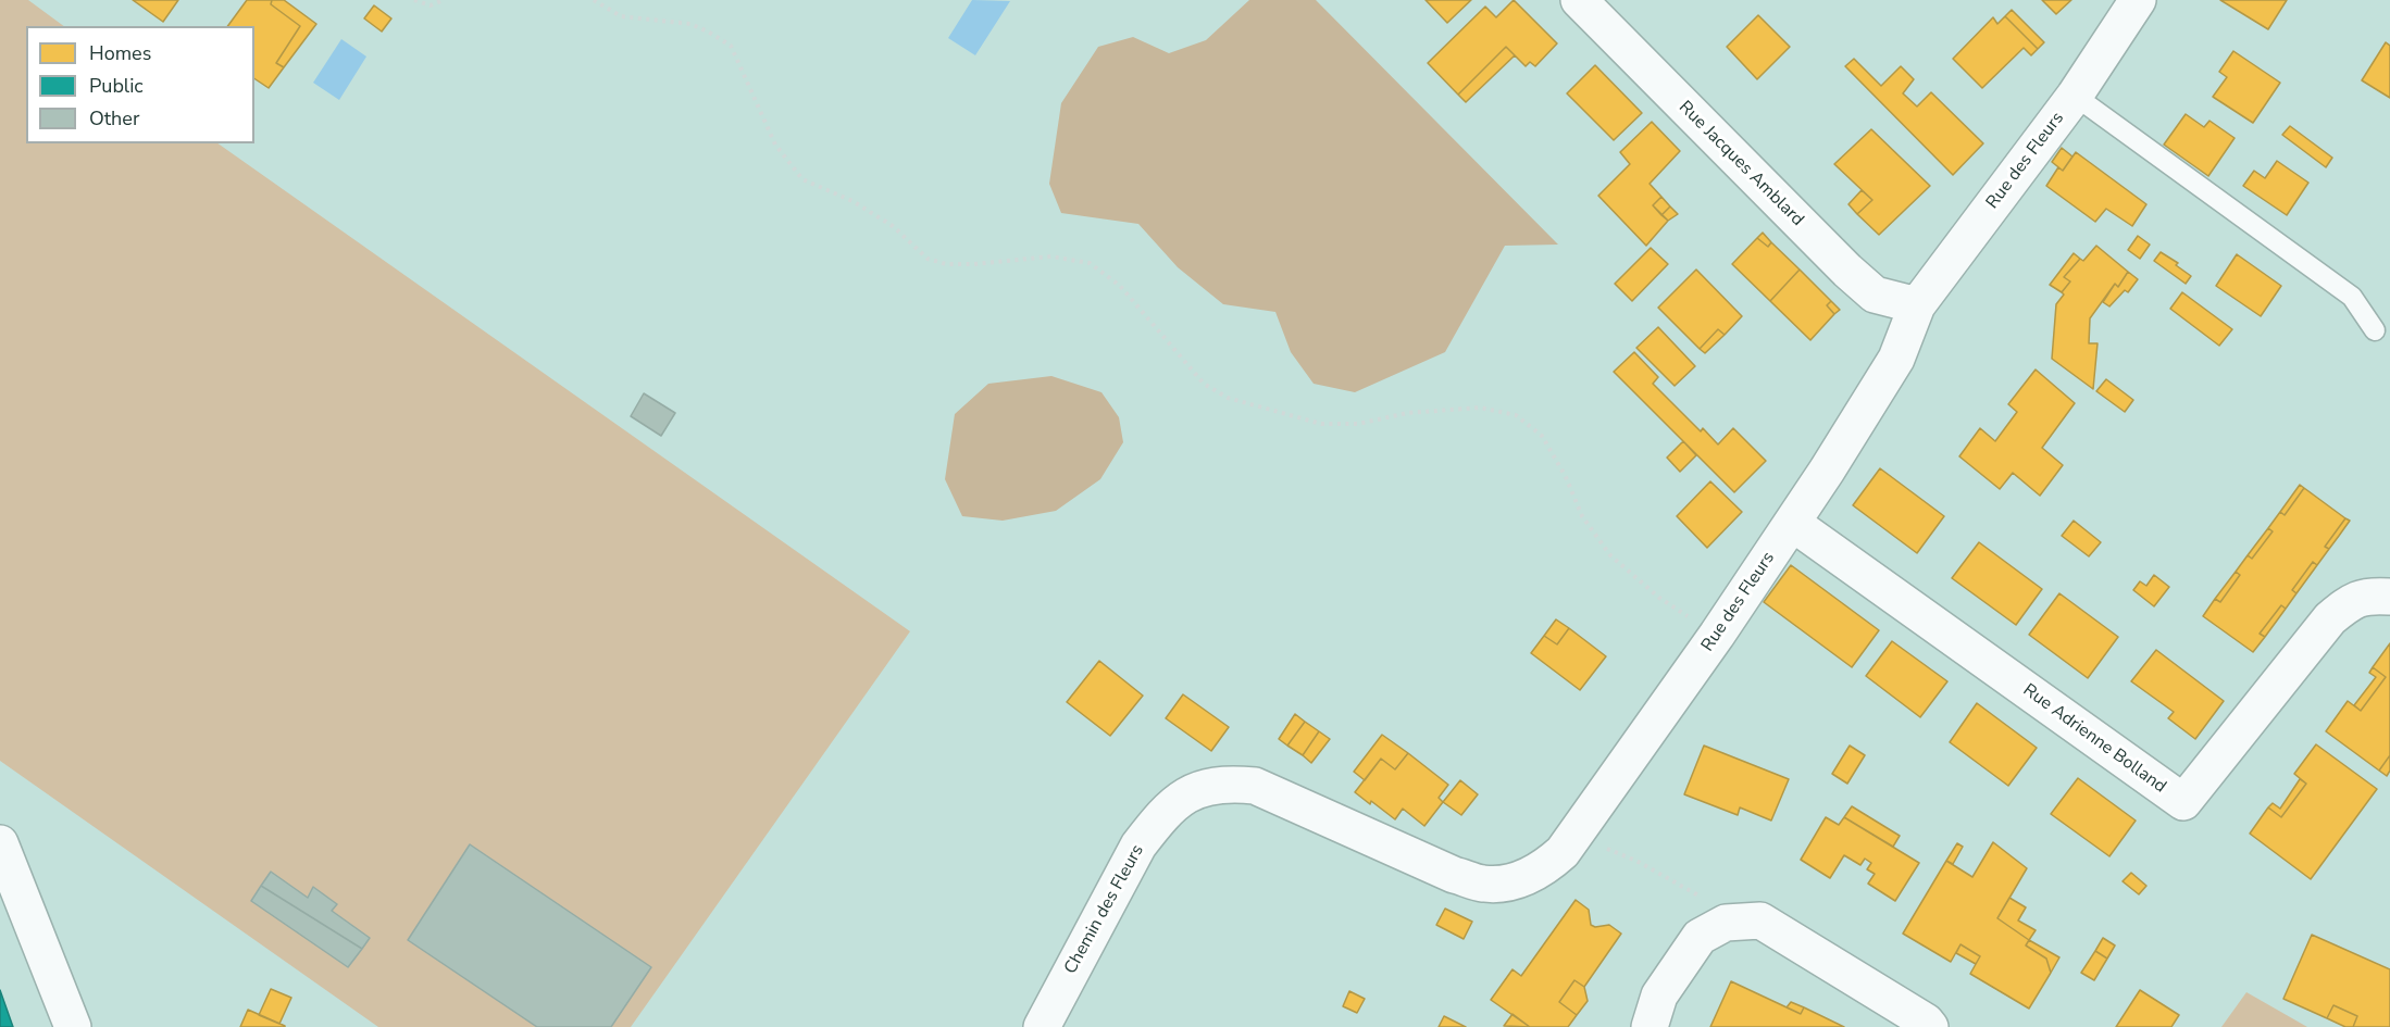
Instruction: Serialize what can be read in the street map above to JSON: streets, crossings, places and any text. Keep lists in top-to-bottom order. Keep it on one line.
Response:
{"streets":{"street":["Rue des Fleurs","Rue Jacques Amblard","Rue Adrienne Bolland","Chemin des Fleurs"]},"crossings":[["Rue des Fleurs","Rue Jacques Amblard"],["Rue des Fleurs","Rue Adrienne Bolland"],["Rue des Fleurs","Chemin des Fleurs"]],"legend":["Homes","Public","Other"]}
